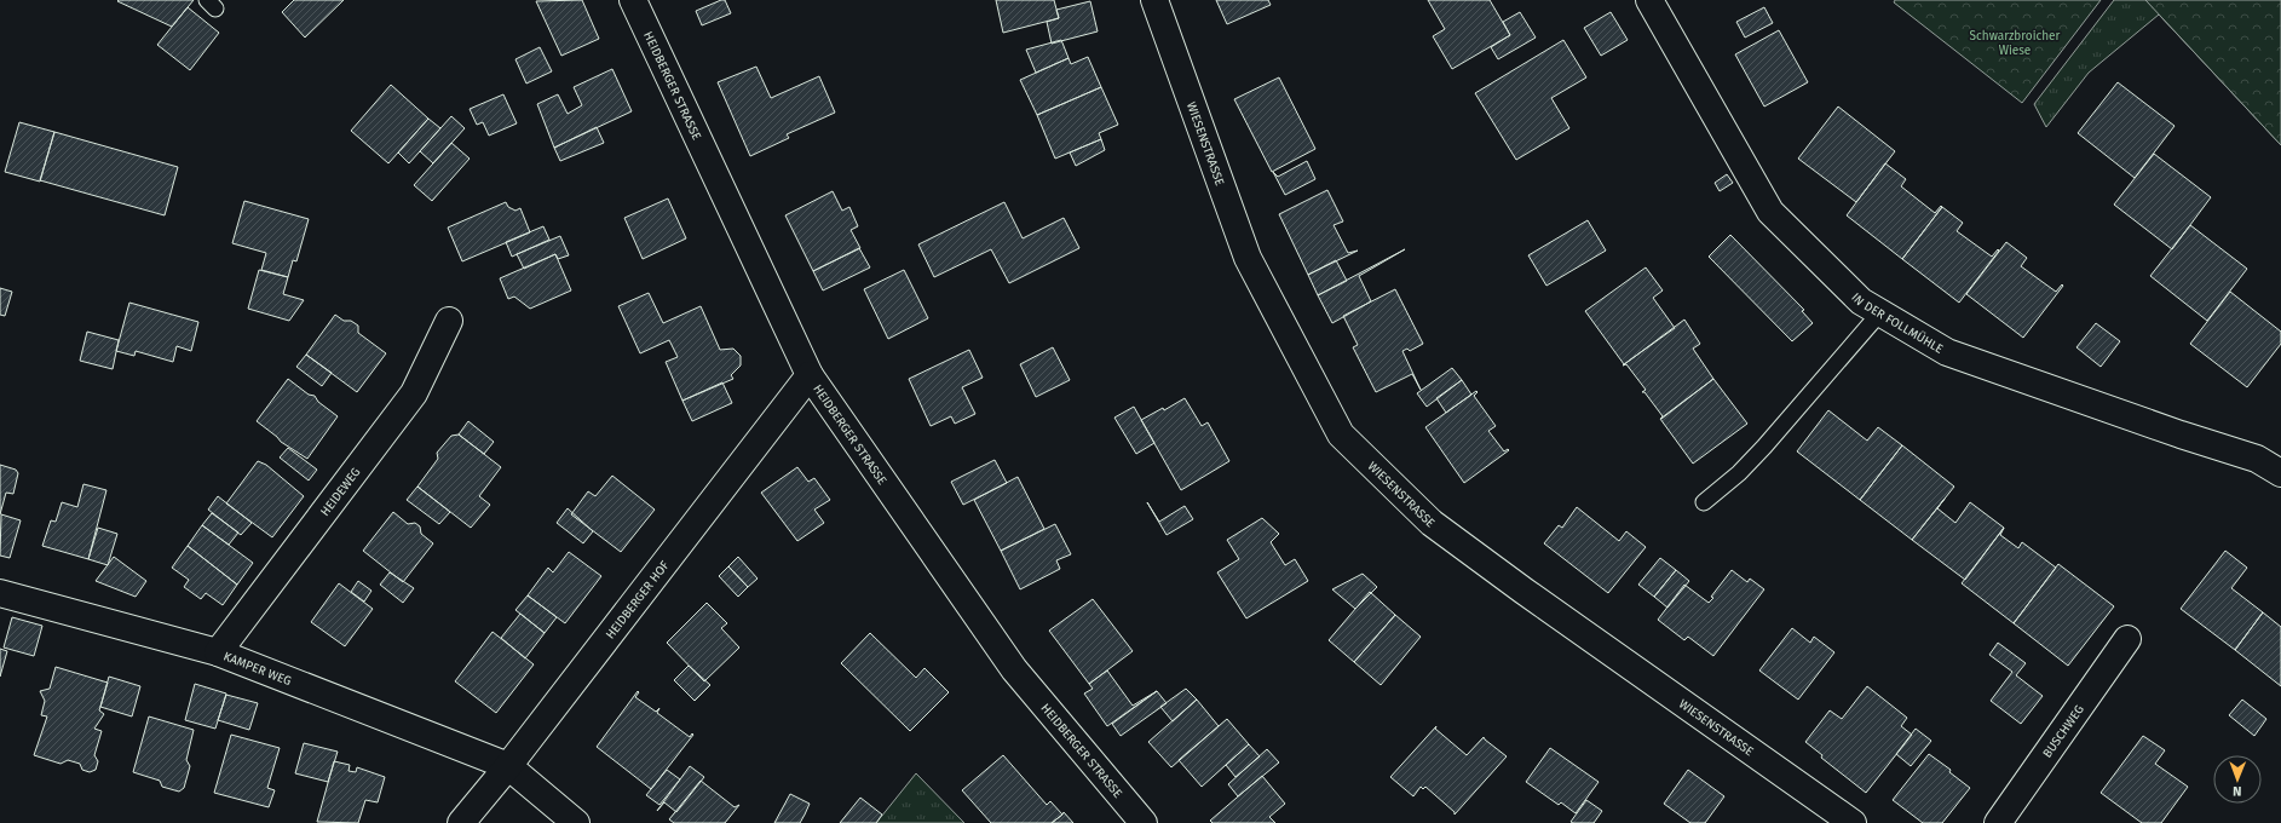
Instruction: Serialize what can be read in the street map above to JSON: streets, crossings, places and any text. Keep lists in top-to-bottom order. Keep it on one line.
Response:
{"streets":{"street":["HEIDBERGER STRASSE","WIESENSTRASSE","IN DER FOLLMÜHLE","HEIDEWEG","HEIDBERGER HOF","KAMPER WEG","BUSCHWEG"]},"crossings":[["HEIDBERGER STRASSE","HEIDBERGER HOF"],["HEIDEWEG","KAMPER WEG"],["HEIDBERGER HOF","KAMPER WEG"]],"parks":["Schwarzbroicher Wiese"],"north":"bottom"}
